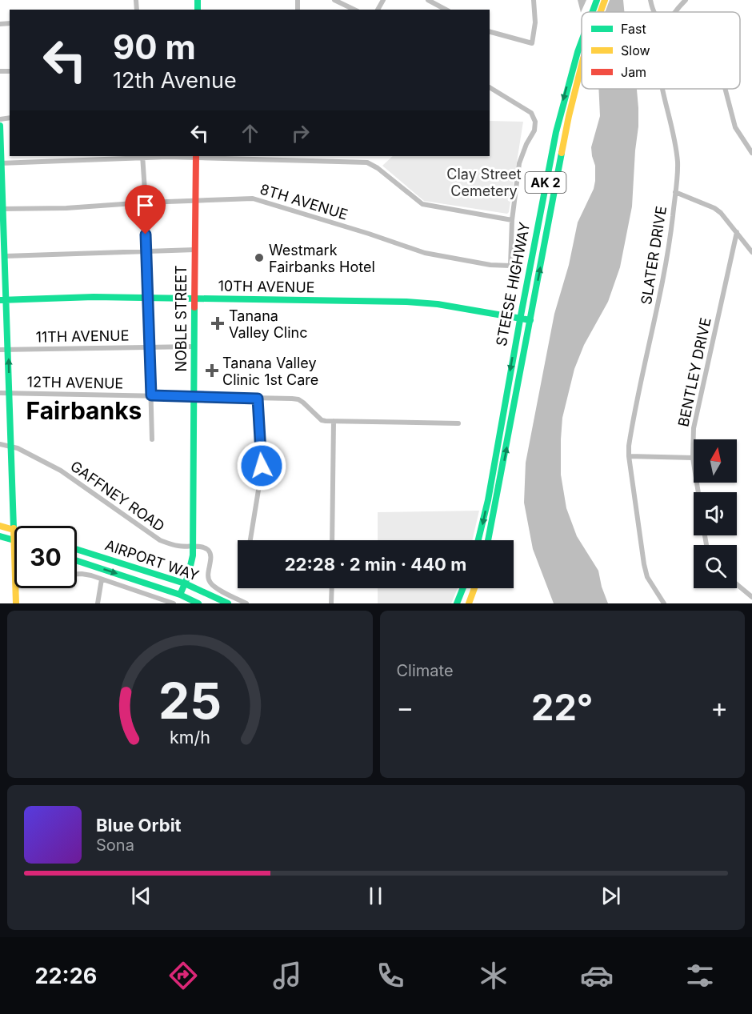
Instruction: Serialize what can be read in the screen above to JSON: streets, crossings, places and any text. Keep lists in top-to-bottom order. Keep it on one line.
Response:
{"streets":{"main road":["AK 2","STEESE HIGHWAY","10TH AVENUE","NOBLE STREET","AIRPORT WAY"],"street":["8TH AVENUE","SLATER DRIVE","11TH AVENUE","BENTLEY DRIVE","12TH AVENUE","GAFFNEY ROAD"]},"crossings":[["8TH AVENUE","NOBLE STREET"],["STEESE HIGHWAY","10TH AVENUE"],["10TH AVENUE","NOBLE STREET"],["NOBLE STREET","11TH AVENUE"],["NOBLE STREET","12TH AVENUE"],["NOBLE STREET","GAFFNEY ROAD"],["NOBLE STREET","AIRPORT WAY"]],"districts":["Fairbanks"],"parks":["Clay Street Cemetery"],"places":{"other":["Westmark Fairbanks Hotel"],"health":["Tanana Valley Clinc","Tanana Valley Clinic 1st Care"]},"legend":["Fast","Slow","Jam"],"north":"top","page":{"turn":["90 m","12th Avenue"],"limit":"30","trip":"22:28 · 2 min · 440 m","tile":"Climate","heat":["−","22°","+"],"song":["Blue Orbit","Sona"],"tabs":"22:26","gauge":["25","km/h"]}}
